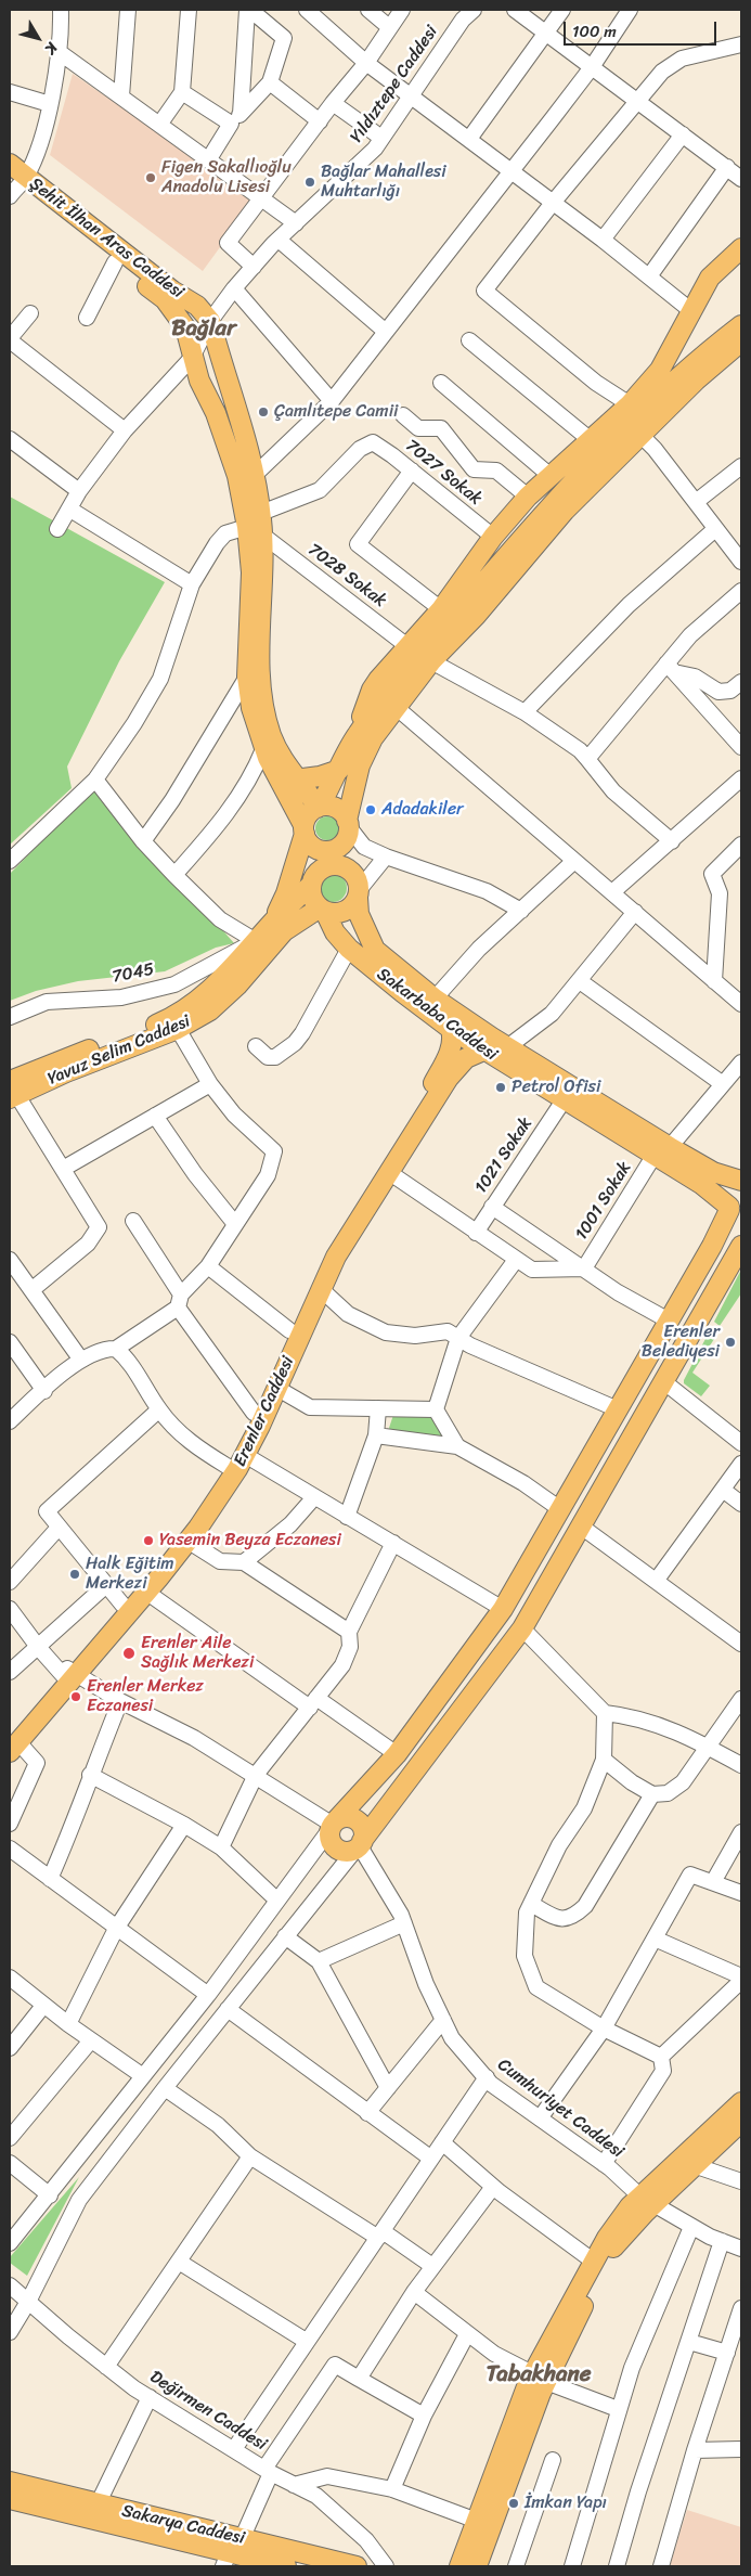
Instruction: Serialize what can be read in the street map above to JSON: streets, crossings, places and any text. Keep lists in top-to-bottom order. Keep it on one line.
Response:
{"streets":{"main road":["Şehit İlhan Aras Caddesi","Sakarbaba Caddesi","Yavuz Selim Caddesi","Erenler Caddesi","Sakarya Caddesi"],"street":["Yıldıztepe Caddesi","7027 Sokak","7028 Sokak","7045","1021 Sokak","1001 Sokak","Cumhuriyet Caddesi","Değirmen Caddesi"]},"crossings":[["Yıldıztepe Caddesi","Şehit İlhan Aras Caddesi"],["Şehit İlhan Aras Caddesi","7027 Sokak"],["Şehit İlhan Aras Caddesi","7028 Sokak"],["Şehit İlhan Aras Caddesi","Sakarbaba Caddesi"],["Şehit İlhan Aras Caddesi","Yavuz Selim Caddesi"],["7045","Yavuz Selim Caddesi"],["Sakarbaba Caddesi","Yavuz Selim Caddesi"],["Sakarbaba Caddesi","1021 Sokak"],["Sakarbaba Caddesi","1001 Sokak"],["Sakarbaba Caddesi","Erenler Caddesi"]],"districts":["Bağlar","Tabakhane"],"places":["Figen Sakallıoğlu Anadolu Lisesi","Bağlar Mahallesi Muhtarlığı","Çamlıtepe Camii","Adadakiler","Petrol Ofisi","Erenler Belediyesi","Yasemin Beyza Eczanesi","Halk Eğitim Merkezi","Erenler Aile Sağlık Merkezi","Erenler Merkez Eczanesi","İmkan Yapı"],"scale_bar":"100 m","north":"bottom right"}
